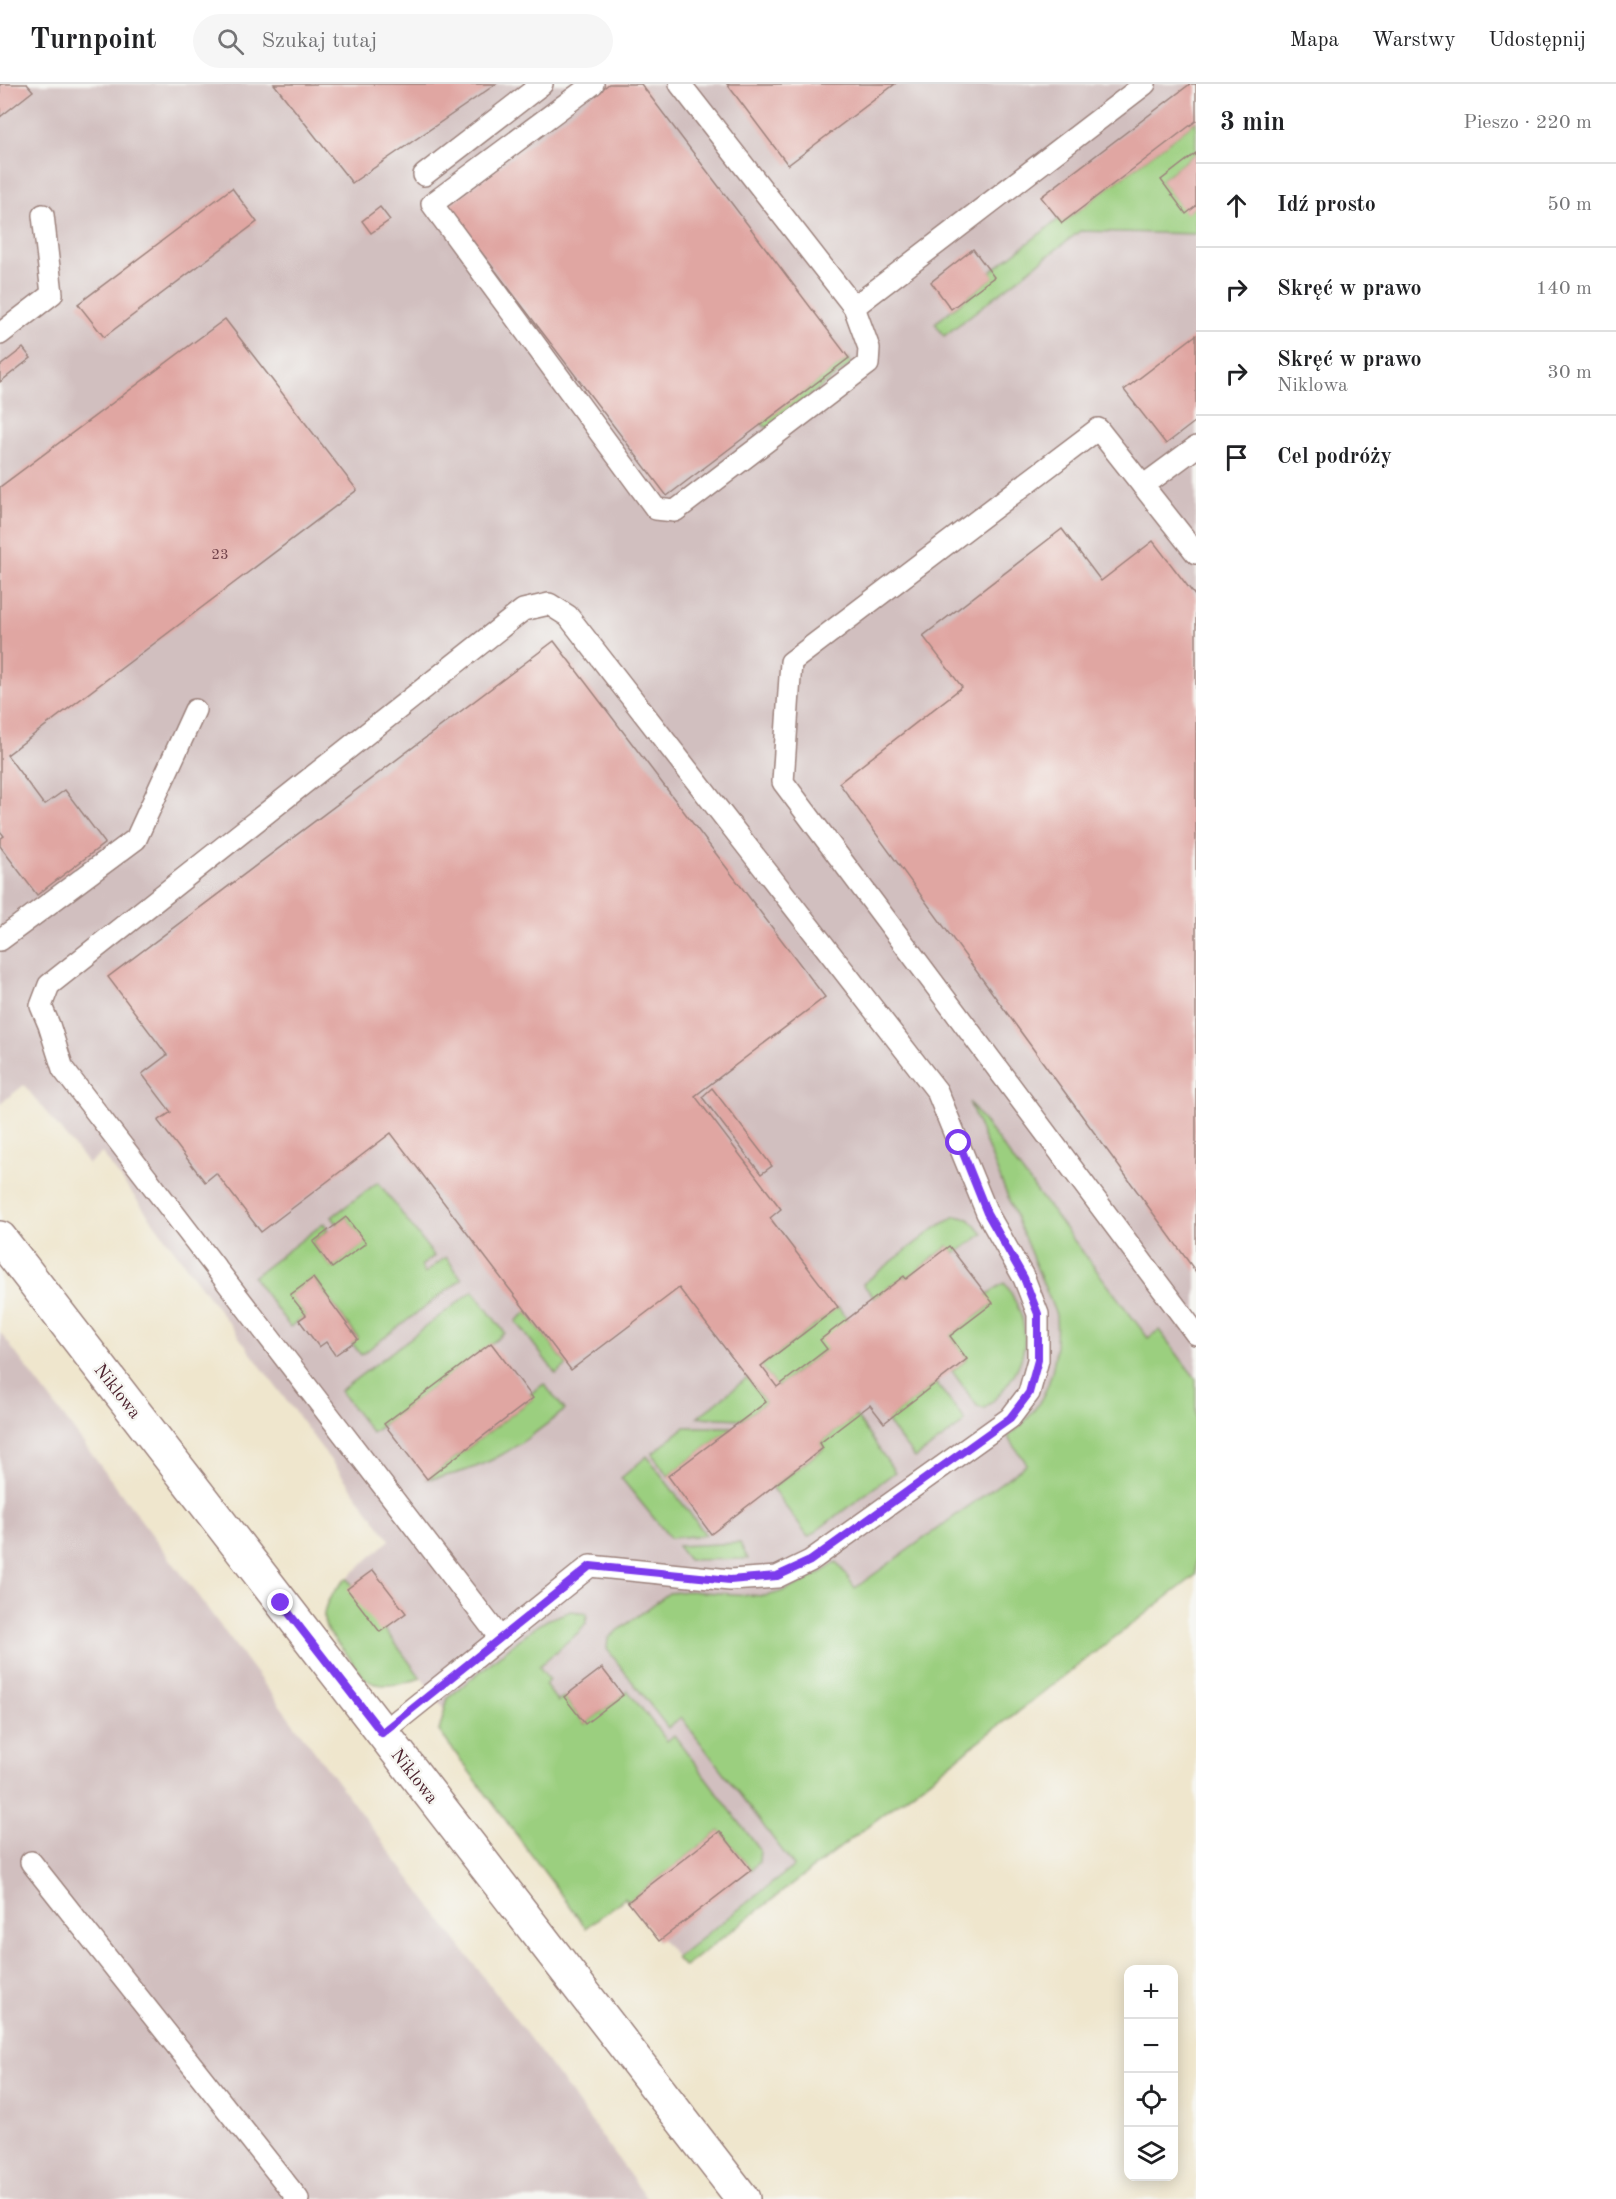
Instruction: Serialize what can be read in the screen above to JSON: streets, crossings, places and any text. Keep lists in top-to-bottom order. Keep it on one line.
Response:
{"streets":{"street":["Niklowa"]},"house_numbers":["23"],"page":{"header":"Turnpoint","search":"Szukaj tutaj","nav":["Mapa","Warstwy","Udostępnij"],"heading":["3 min","Pieszo · 220 m"],"list":[["Idź prosto","50 m"],["Skręć w prawo","140 m"],["Skręć w prawo","Niklowa","30 m"],"Cel podróży"],"map_buttons":["+","−"]}}
